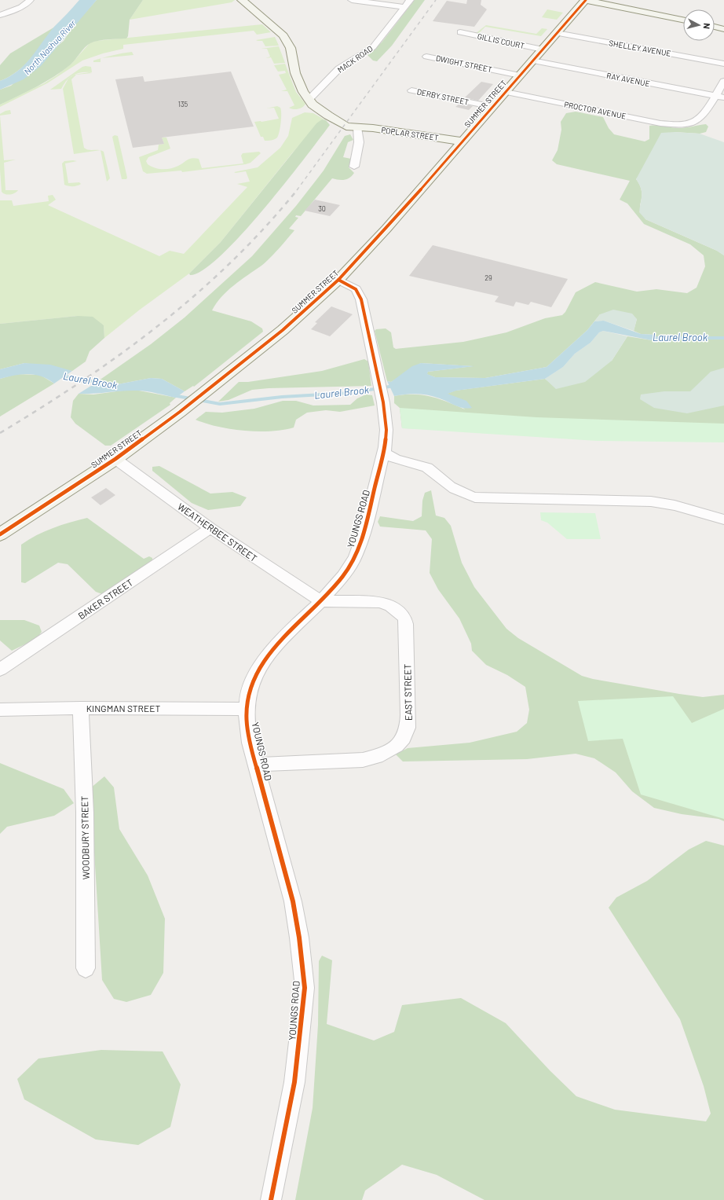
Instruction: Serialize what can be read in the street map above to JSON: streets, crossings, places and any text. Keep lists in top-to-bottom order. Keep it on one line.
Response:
{"streets":{"main road":["SUMMER STREET","POPLAR STREET"],"street":["GILLIS COURT","SHELLEY AVENUE","MACK ROAD","DWIGHT STREET","RAY AVENUE","DERBY STREET","PROCTOR AVENUE","YOUNGS ROAD","WEATHERBEE STREET","BAKER STREET","EAST STREET","KINGMAN STREET","WOODBURY STREET"]},"crossings":[["GILLIS COURT","SUMMER STREET"],["SHELLEY AVENUE","SUMMER STREET"],["MACK ROAD","POPLAR STREET"],["DWIGHT STREET","SUMMER STREET"],["RAY AVENUE","SUMMER STREET"],["RAY AVENUE","PROCTOR AVENUE"],["DERBY STREET","SUMMER STREET"],["SUMMER STREET","PROCTOR AVENUE"],["SUMMER STREET","POPLAR STREET"],["SUMMER STREET","YOUNGS ROAD"],["SUMMER STREET","WEATHERBEE STREET"],["YOUNGS ROAD","WEATHERBEE STREET"],["YOUNGS ROAD","EAST STREET"],["YOUNGS ROAD","KINGMAN STREET"],["WEATHERBEE STREET","BAKER STREET"],["WEATHERBEE STREET","EAST STREET"],["KINGMAN STREET","WOODBURY STREET"]],"water":["North Nashua River","Laurel Brook"],"house_numbers":["135","30","29"],"north":"right"}
